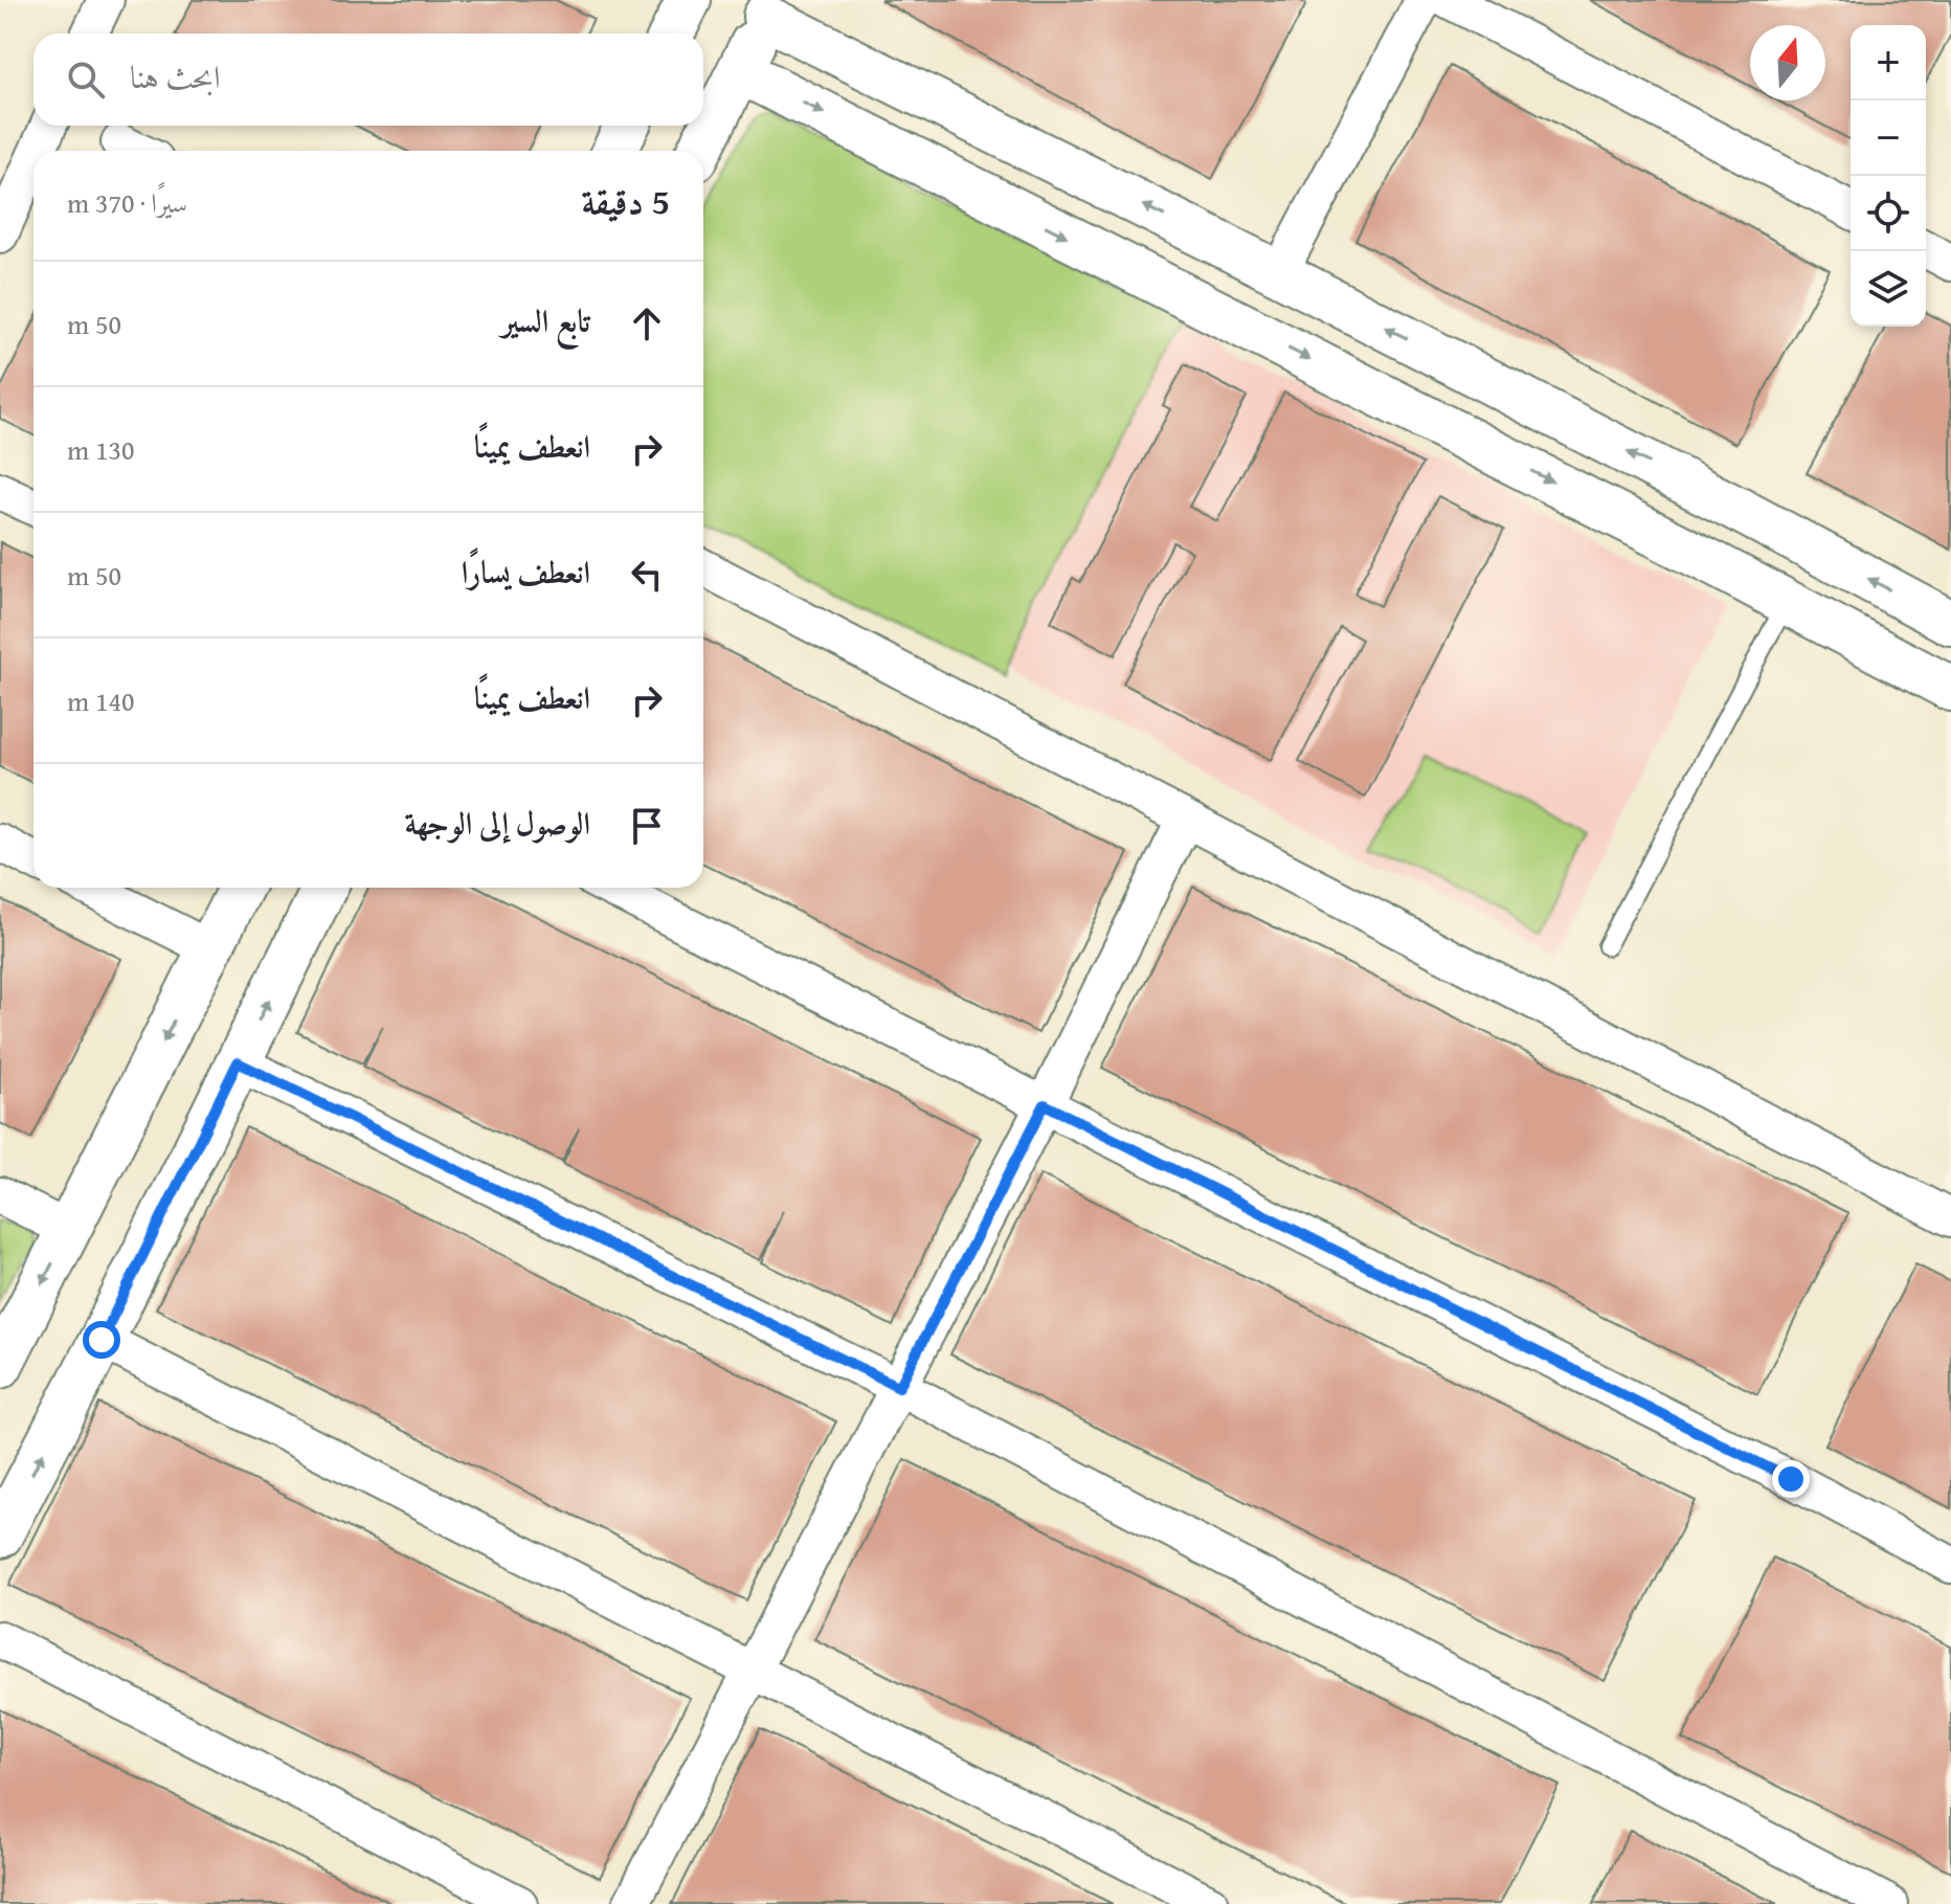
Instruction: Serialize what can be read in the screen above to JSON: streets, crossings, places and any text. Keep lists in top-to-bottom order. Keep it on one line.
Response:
{"north":"top","page":{"map_buttons":["+","−"],"search":"ابحث هنا","heading":["5 دقيقة","سيرًا · 370 m"],"list":[["تابع السير","50 m"],["انعطف يمينًا","130 m"],["انعطف يسارًا","50 m"],["انعطف يمينًا","140 m"],"الوصول إلى الوجهة"]}}
